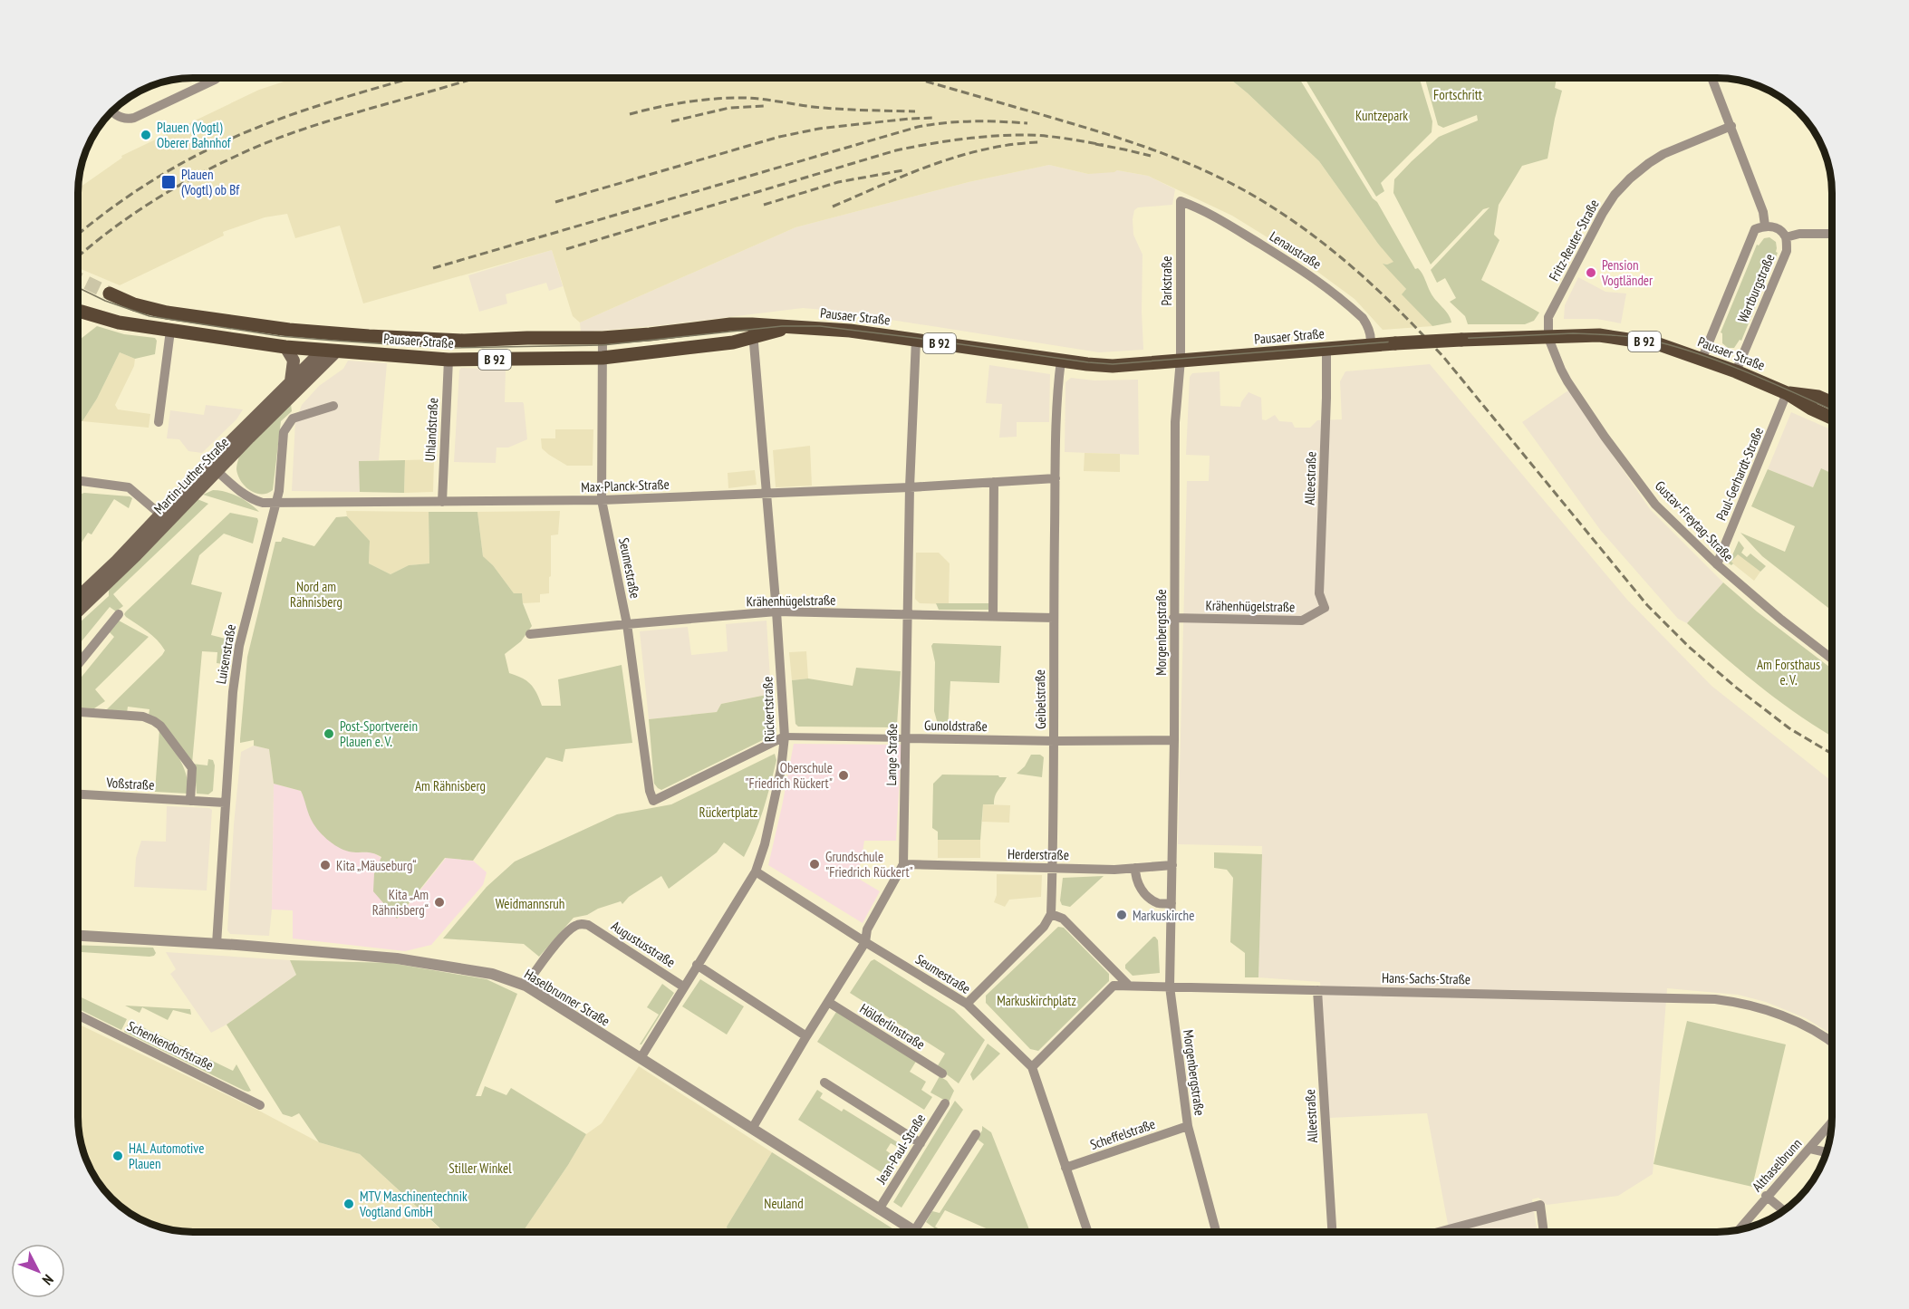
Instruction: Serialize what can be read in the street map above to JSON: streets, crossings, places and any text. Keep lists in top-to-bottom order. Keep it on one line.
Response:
{"streets":{"main road":["Pausaer Straße","B 92","Martin-Luther-Straße"],"street":["Fritz-Reuter-Straße","Lenaustraße","Parkstraße","Wartburgstraße","Uhlandstraße","Paul-Gerhardt-Straße","Alleestraße","Max-Planck-Straße","Gustav-Freytag-Straße","Seumestraße","Krähenhügelstraße","Morgenbergstraße","Luisenstraße","Geibelstraße","Rückertstraße","Gunoldstraße","Lange Straße","Voßstraße","Herderstraße","Augustusstraße","Hans-Sachs-Straße","Haselbrunner Straße","Hölderlinstraße","Schenkendorfstraße","Scheffelstraße","Jean-Paul-Straße","Althaselbrunn"]},"crossings":[["Fritz-Reuter-Straße","Pausaer Straße"],["Fritz-Reuter-Straße","Gustav-Freytag-Straße"],["Lenaustraße","Parkstraße"],["Lenaustraße","Pausaer Straße"],["Parkstraße","Pausaer Straße"],["Parkstraße","Morgenbergstraße"],["Wartburgstraße","Pausaer Straße"],["Pausaer Straße","Uhlandstraße"],["Pausaer Straße","Paul-Gerhardt-Straße"],["Pausaer Straße","Martin-Luther-Straße"],["Pausaer Straße","Alleestraße"],["Pausaer Straße","Gustav-Freytag-Straße"],["Pausaer Straße","Seumestraße"],["Pausaer Straße","Morgenbergstraße"],["Pausaer Straße","Geibelstraße"],["Pausaer Straße","Rückertstraße"],["Pausaer Straße","Lange Straße"],["Uhlandstraße","Max-Planck-Straße"],["Paul-Gerhardt-Straße","Gustav-Freytag-Straße"],["Martin-Luther-Straße","Max-Planck-Straße"],["Alleestraße","Krähenhügelstraße"],["Alleestraße","Hans-Sachs-Straße"],["Max-Planck-Straße","Seumestraße"],["Max-Planck-Straße","Luisenstraße"],["Max-Planck-Straße","Geibelstraße"],["Max-Planck-Straße","Rückertstraße"],["Max-Planck-Straße","Lange Straße"],["Seumestraße","Krähenhügelstraße"],["Seumestraße","Rückertstraße"],["Seumestraße","Gunoldstraße"],["Seumestraße","Lange Straße"],["Seumestraße","Hans-Sachs-Straße"],["Seumestraße","Scheffelstraße"],["Krähenhügelstraße","Morgenbergstraße"],["Krähenhügelstraße","Geibelstraße"],["Krähenhügelstraße","Rückertstraße"],["Krähenhügelstraße","Lange Straße"],["Morgenbergstraße","Gunoldstraße"],["Morgenbergstraße","Herderstraße"],["Morgenbergstraße","Hans-Sachs-Straße"],["Morgenbergstraße","Scheffelstraße"],["Luisenstraße","Voßstraße"],["Luisenstraße","Haselbrunner Straße"],["Geibelstraße","Gunoldstraße"],["Geibelstraße","Herderstraße"],["Rückertstraße","Gunoldstraße"],["Rückertstraße","Augustusstraße"],["Rückertstraße","Haselbrunner Straße"],["Gunoldstraße","Lange Straße"],["Lange Straße","Herderstraße"],["Lange Straße","Haselbrunner Straße"],["Lange Straße","Hölderlinstraße"],["Augustusstraße","Haselbrunner Straße"],["Haselbrunner Straße","Jean-Paul-Straße"]],"parks":["Fortschritt","Kuntzepark","Nord am Rähnisberg","Am Forsthaus e. V.","Am Rähnisberg","Rückertplatz","Weidmannsruh","Markuskirchplatz","Stiller Winkel","Neuland"],"places":{"other":["Plauen (Vogtl) Oberer Bahnhof","Pension Vogtländer","Post-Sportverein Plauen e. V.","Oberschule \"Friedrich Rückert\"","Grundschule \"Friedrich Rückert\"","Kita „Mäuseburg“","Kita „Am Rähnisberg“","Markuskirche","HAL Automotive Plauen","MTV Maschinentechnik Vogtland GmbH"],"transit":["Plauen (Vogtl) ob Bf"]},"north":"bottom right"}
